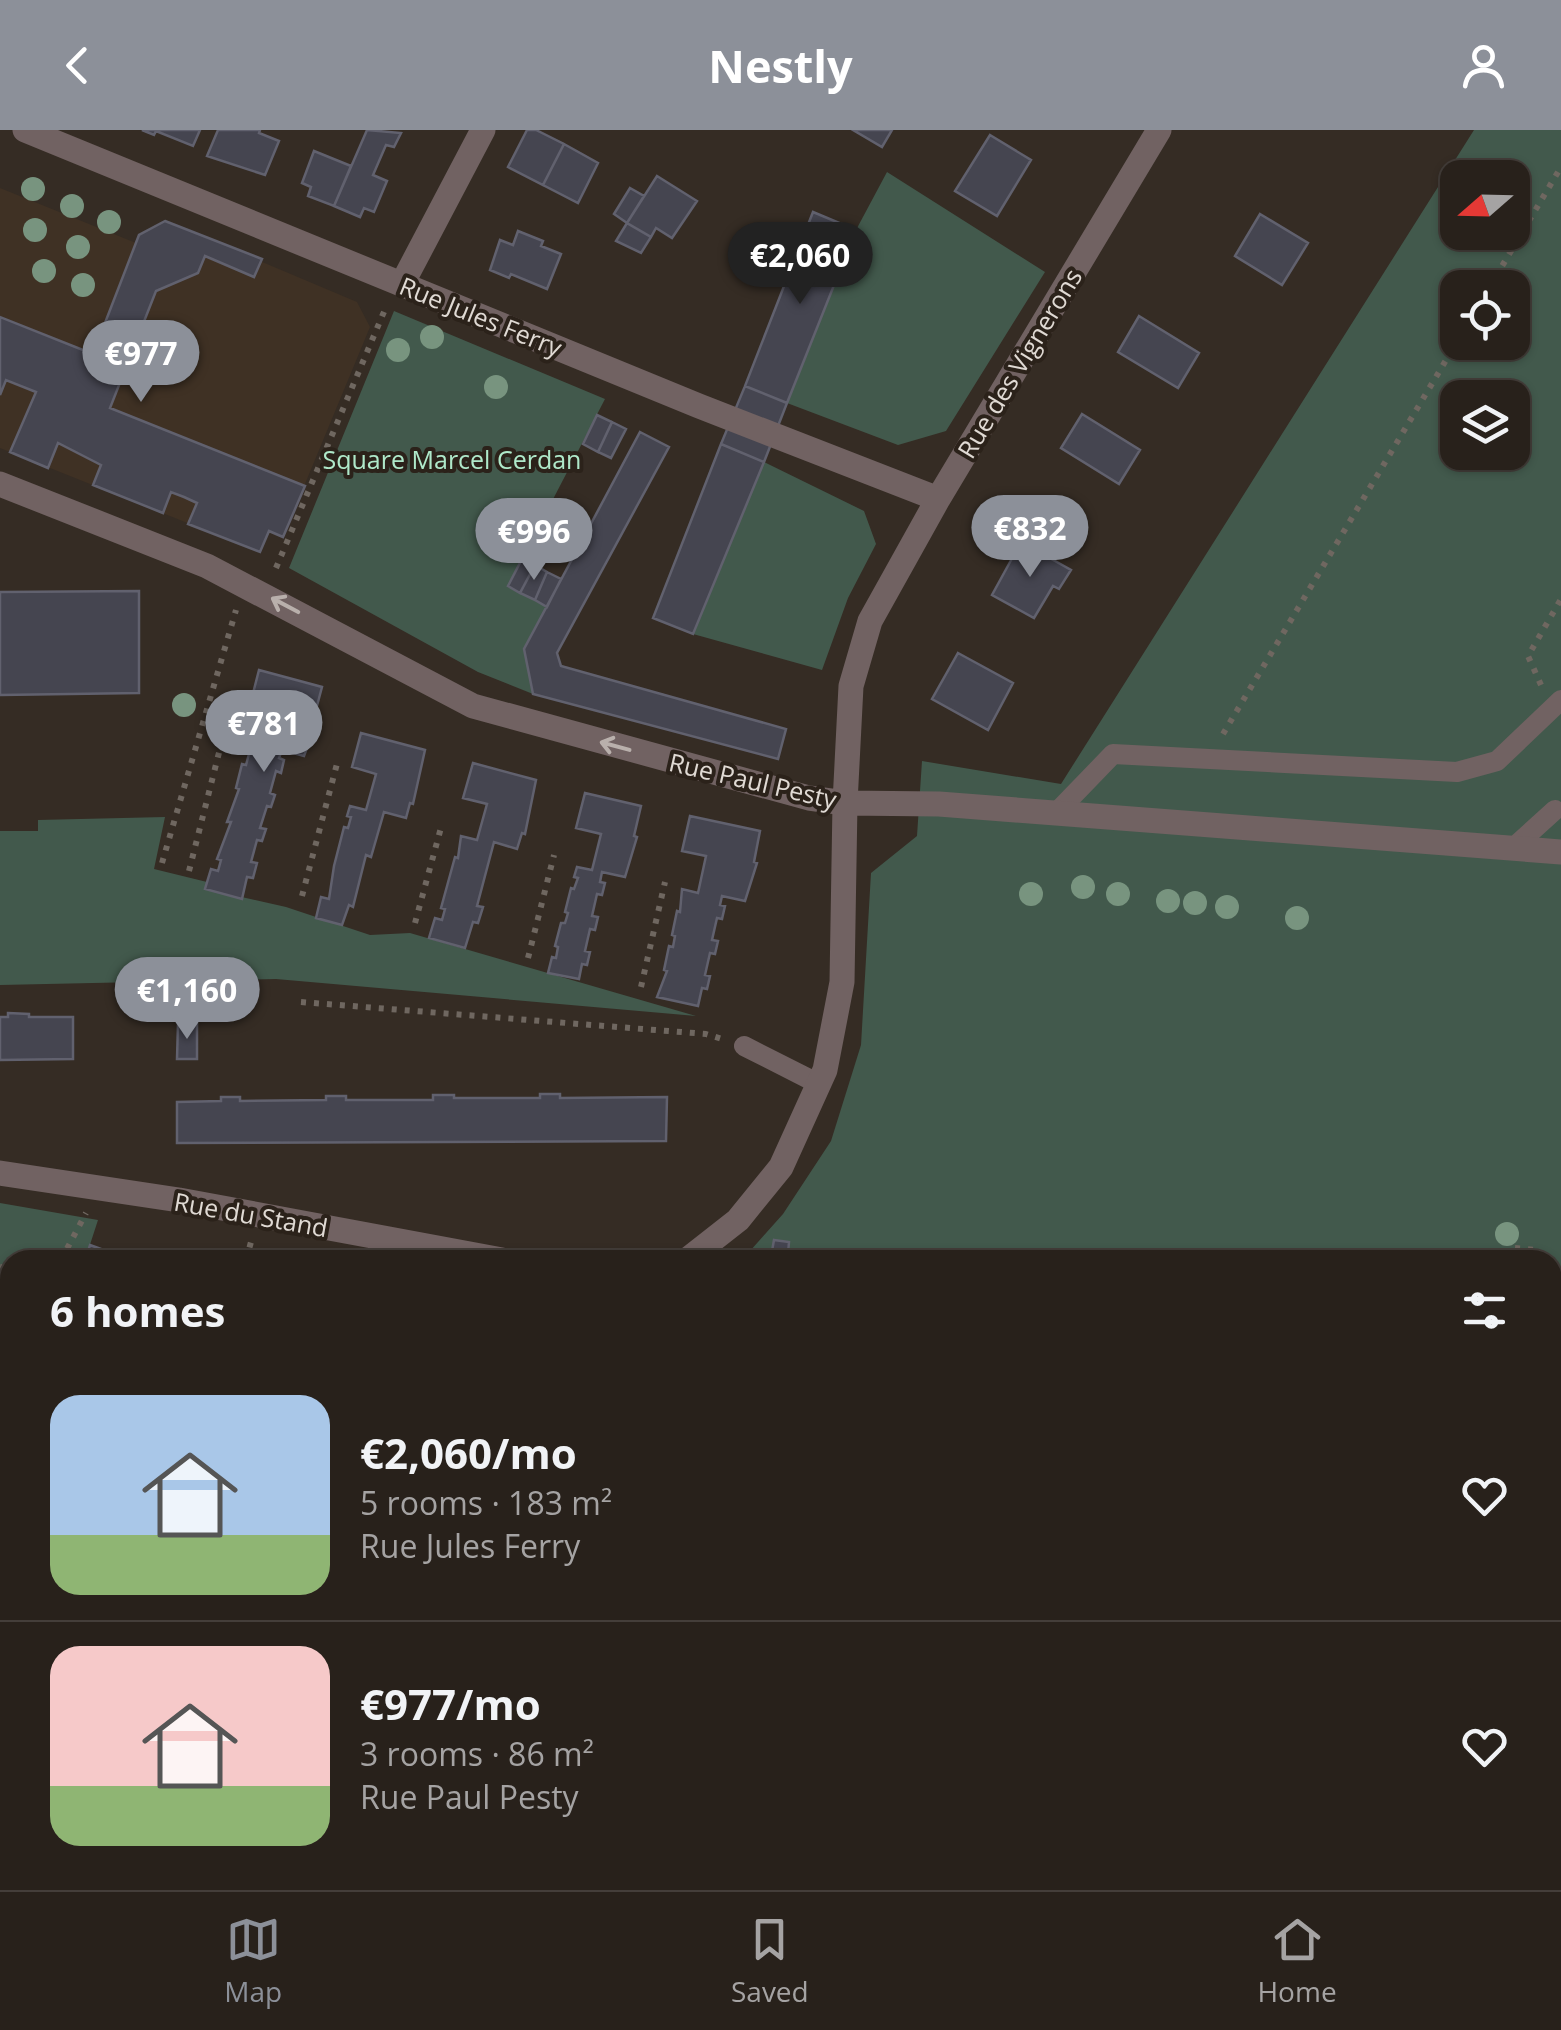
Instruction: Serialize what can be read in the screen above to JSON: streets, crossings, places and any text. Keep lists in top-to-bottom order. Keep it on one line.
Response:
{"streets":{"street":["Rue Jules Ferry","Rue des Vignerons","Rue Paul Pesty","Rue du Stand"]},"crossings":[["Rue Jules Ferry","Rue des Vignerons"],["Rue des Vignerons","Rue Paul Pesty"]],"one_way":["Rue Paul Pesty"],"parks":["Square Marcel Cerdan"],"north":"left","page":{"header":"Nestly","price":["€2,060","€977","€832","€996","€781","€1,160"],"heading":"6 homes","list":[{"name":"€2,060/mo","note":"5 rooms · 183 m² · Rue Jules Ferry"},{"name":"€977/mo","note":"3 rooms · 86 m² · Rue Paul Pesty"}],"tabs":["Map","Saved","Home"]}}
